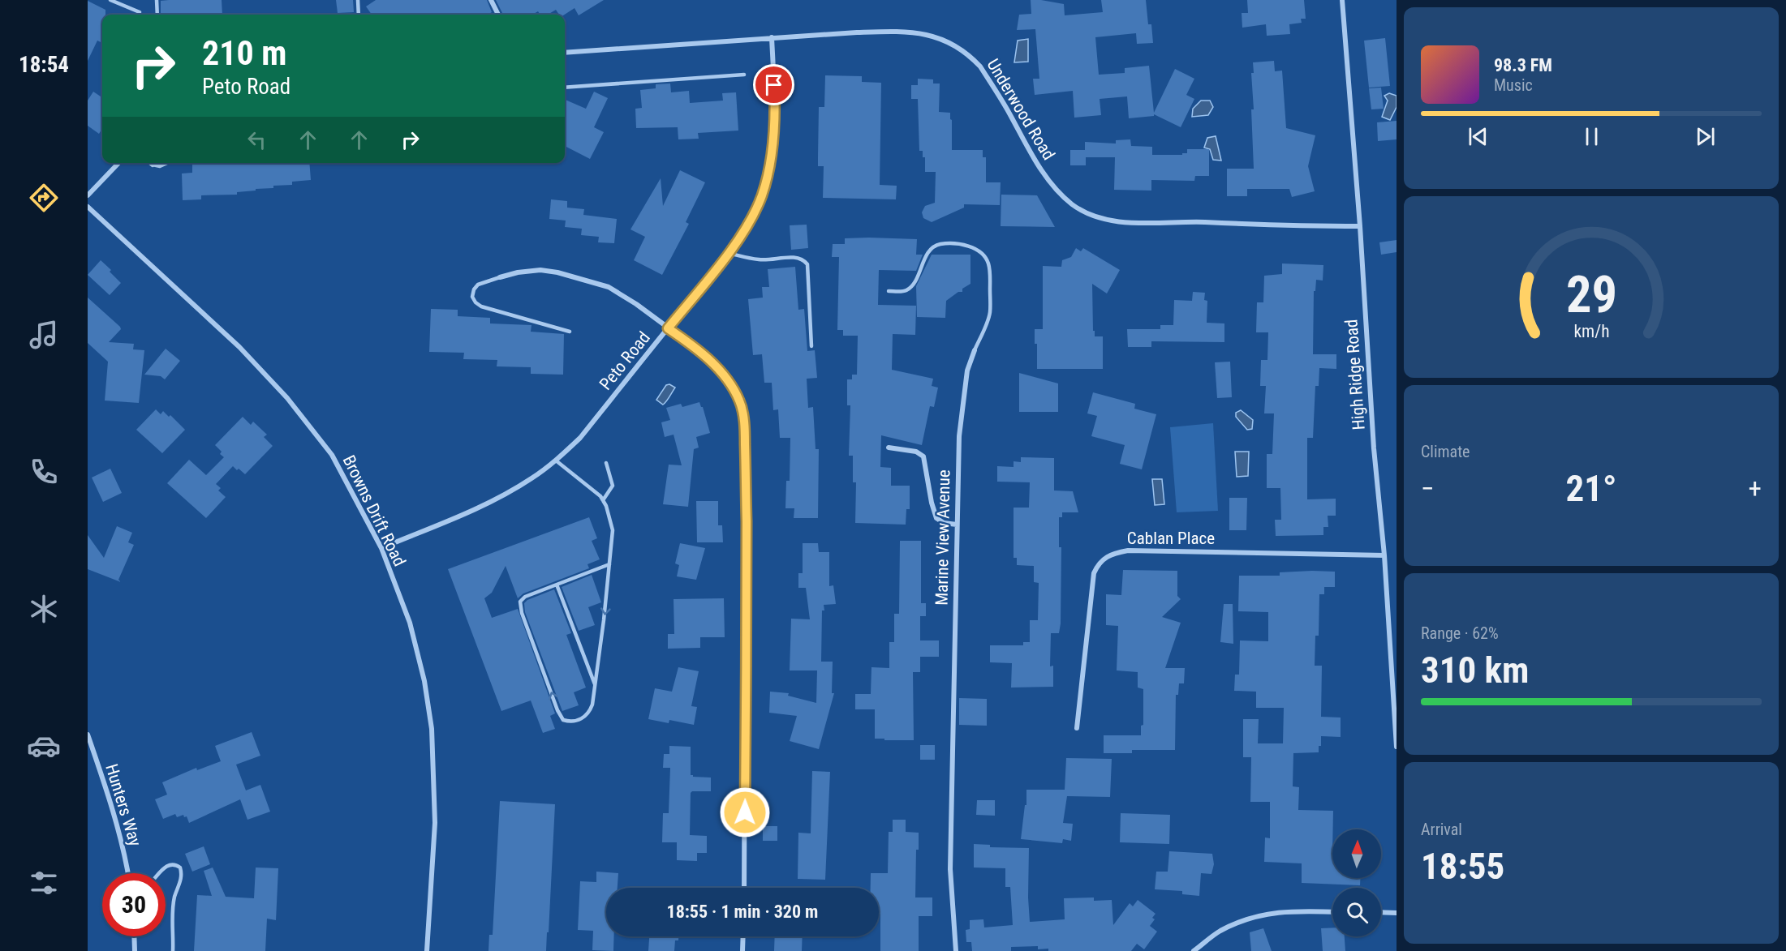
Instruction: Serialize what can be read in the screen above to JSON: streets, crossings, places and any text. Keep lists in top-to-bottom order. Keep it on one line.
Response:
{"streets":{"street":["Underwood Road","Peto Road","High Ridge Road","Browns Drift Road","Marine View Avenue","Cablan Place","Hunters Way"]},"crossings":[["Underwood Road","Peto Road"],["Underwood Road","High Ridge Road"],["Peto Road","Browns Drift Road"],["High Ridge Road","Cablan Place"]],"north":"top","page":{"tabs":"18:54","turn":["210 m","Peto Road"],"song":["98.3 FM","Music"],"tile":["Climate",["Range · 62%","310 km"],["Arrival","18:55"]],"heat":["−","21°","+"],"limit":"30","trip":"18:55 · 1 min · 320 m","gauge":["29","km/h"]}}
